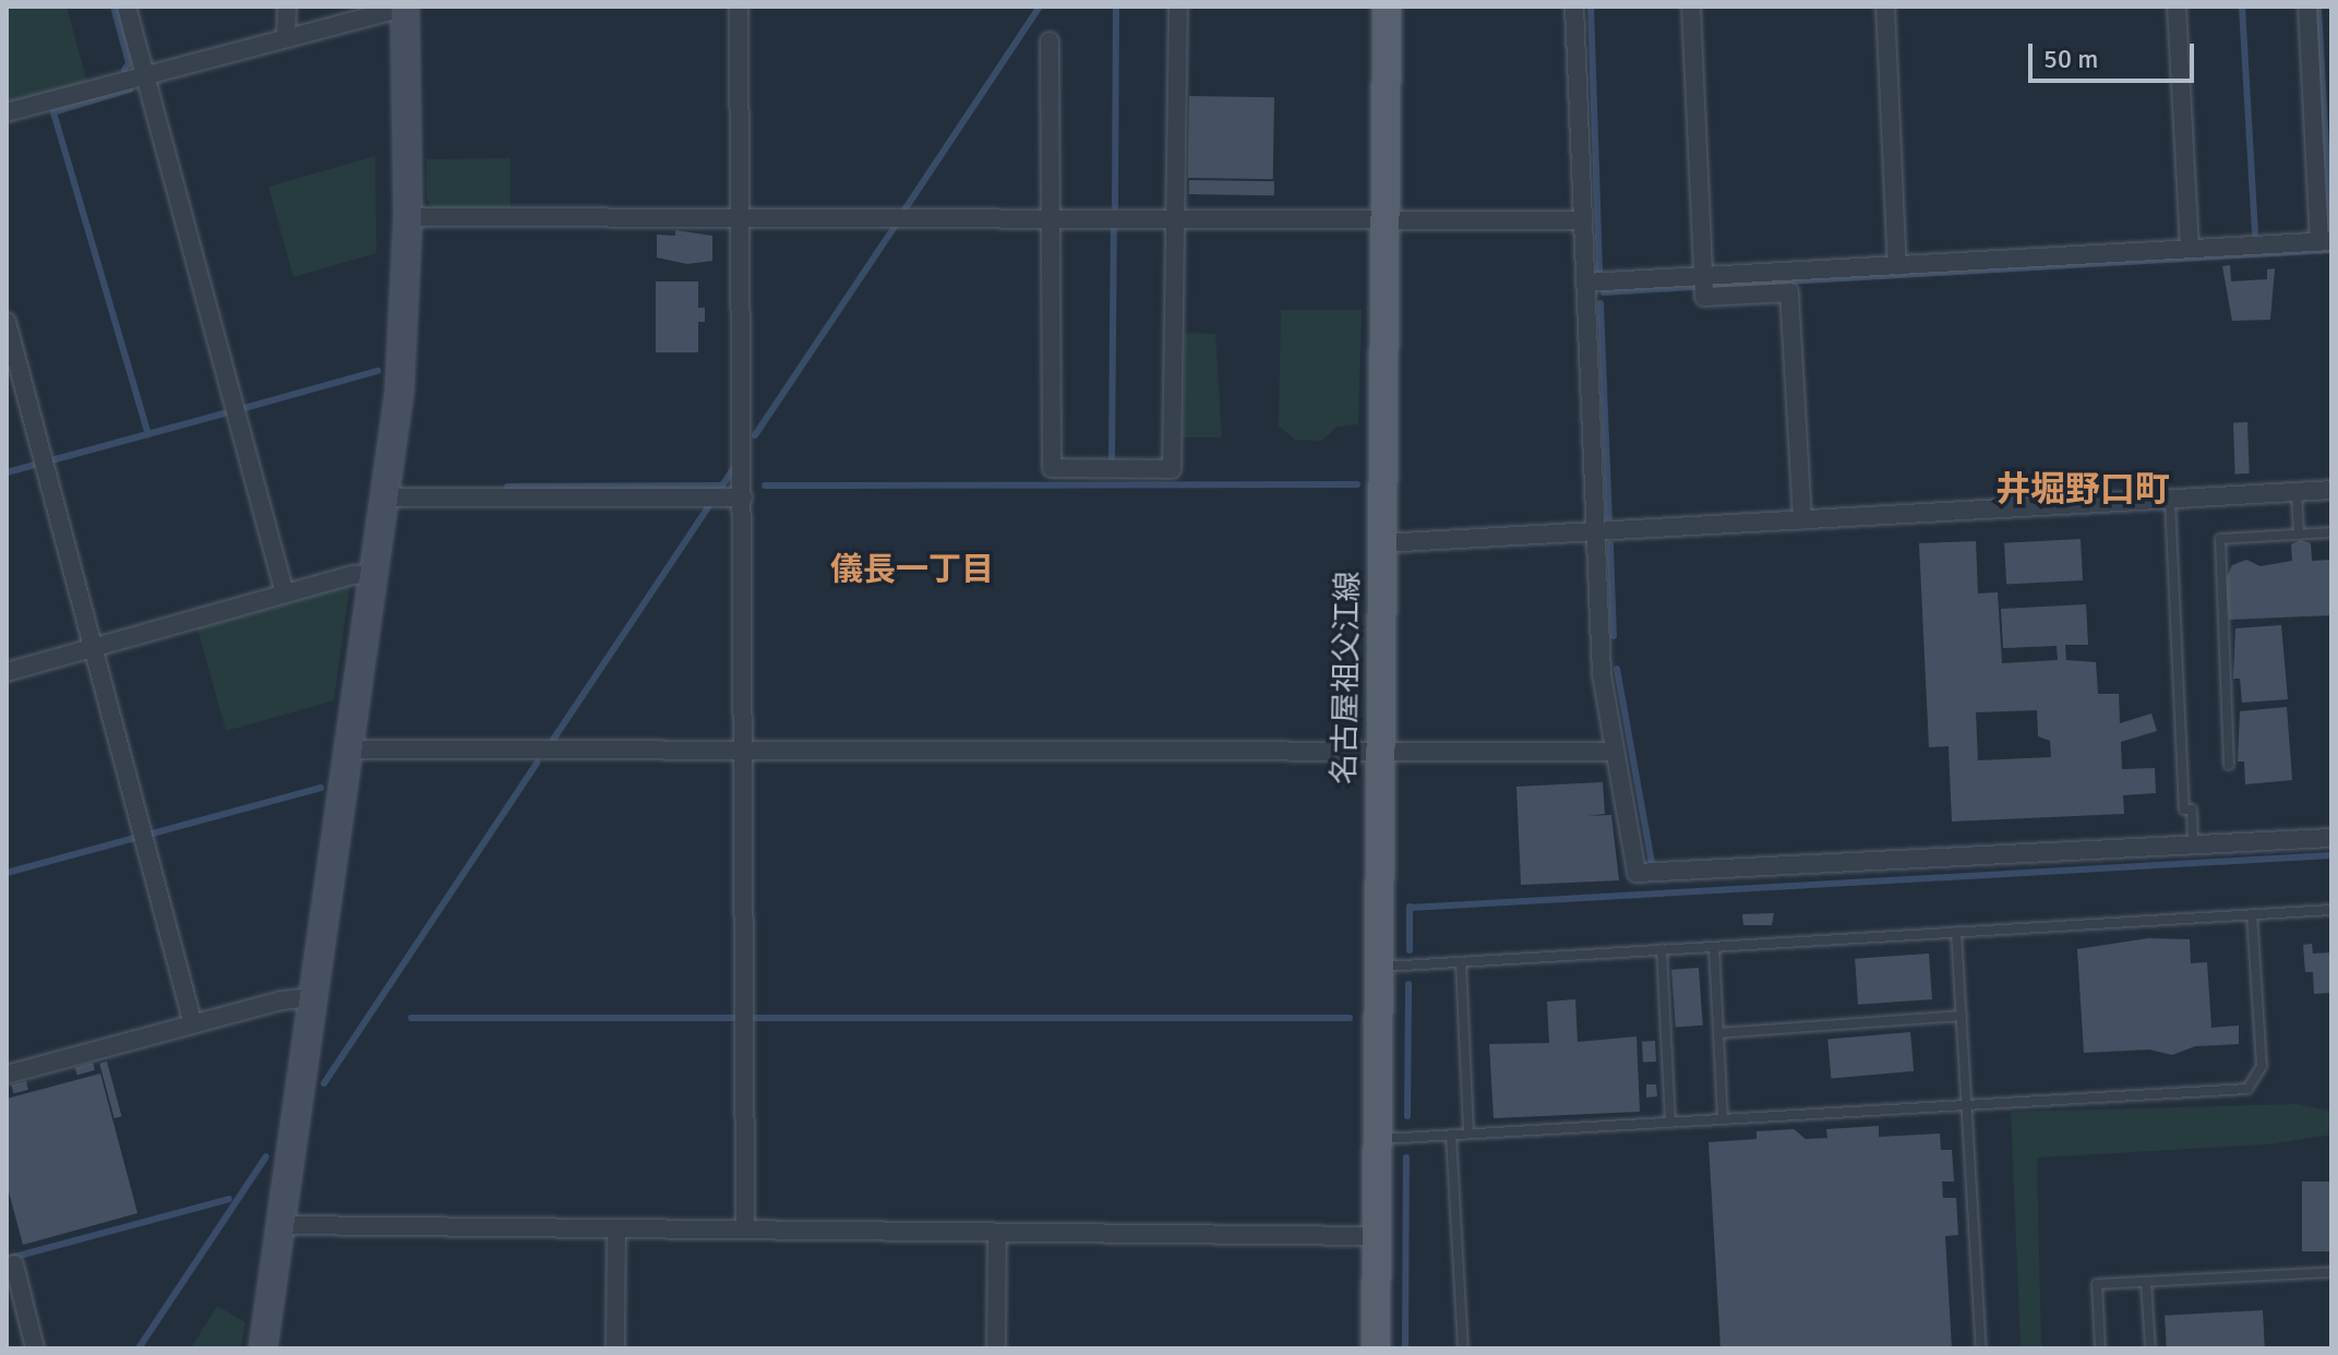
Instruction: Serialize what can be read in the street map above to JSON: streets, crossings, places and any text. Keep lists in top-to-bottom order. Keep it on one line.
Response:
{"streets":{"main road":["名古屋祖父江線"]},"districts":["井堀野口町","儀長一丁目"],"scale_bar":"50 m"}
